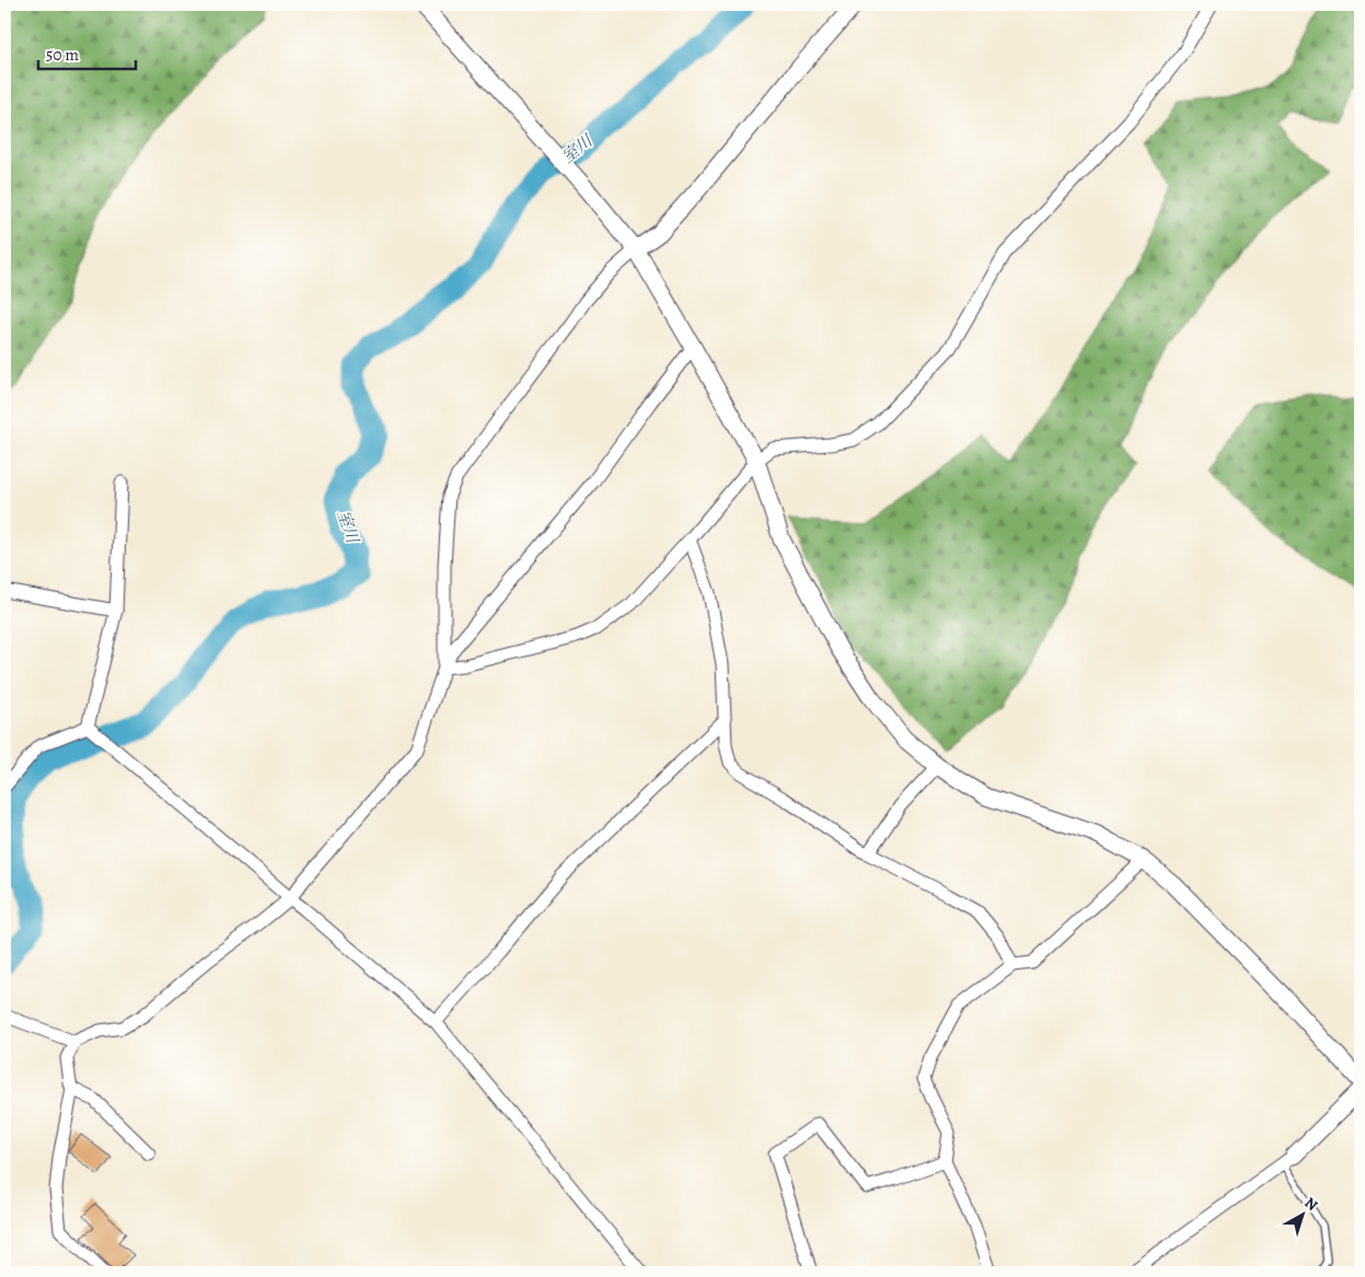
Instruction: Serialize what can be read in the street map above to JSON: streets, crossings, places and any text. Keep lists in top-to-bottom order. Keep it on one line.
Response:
{"water":["室川"],"scale_bar":"50 m","north":"top right"}
